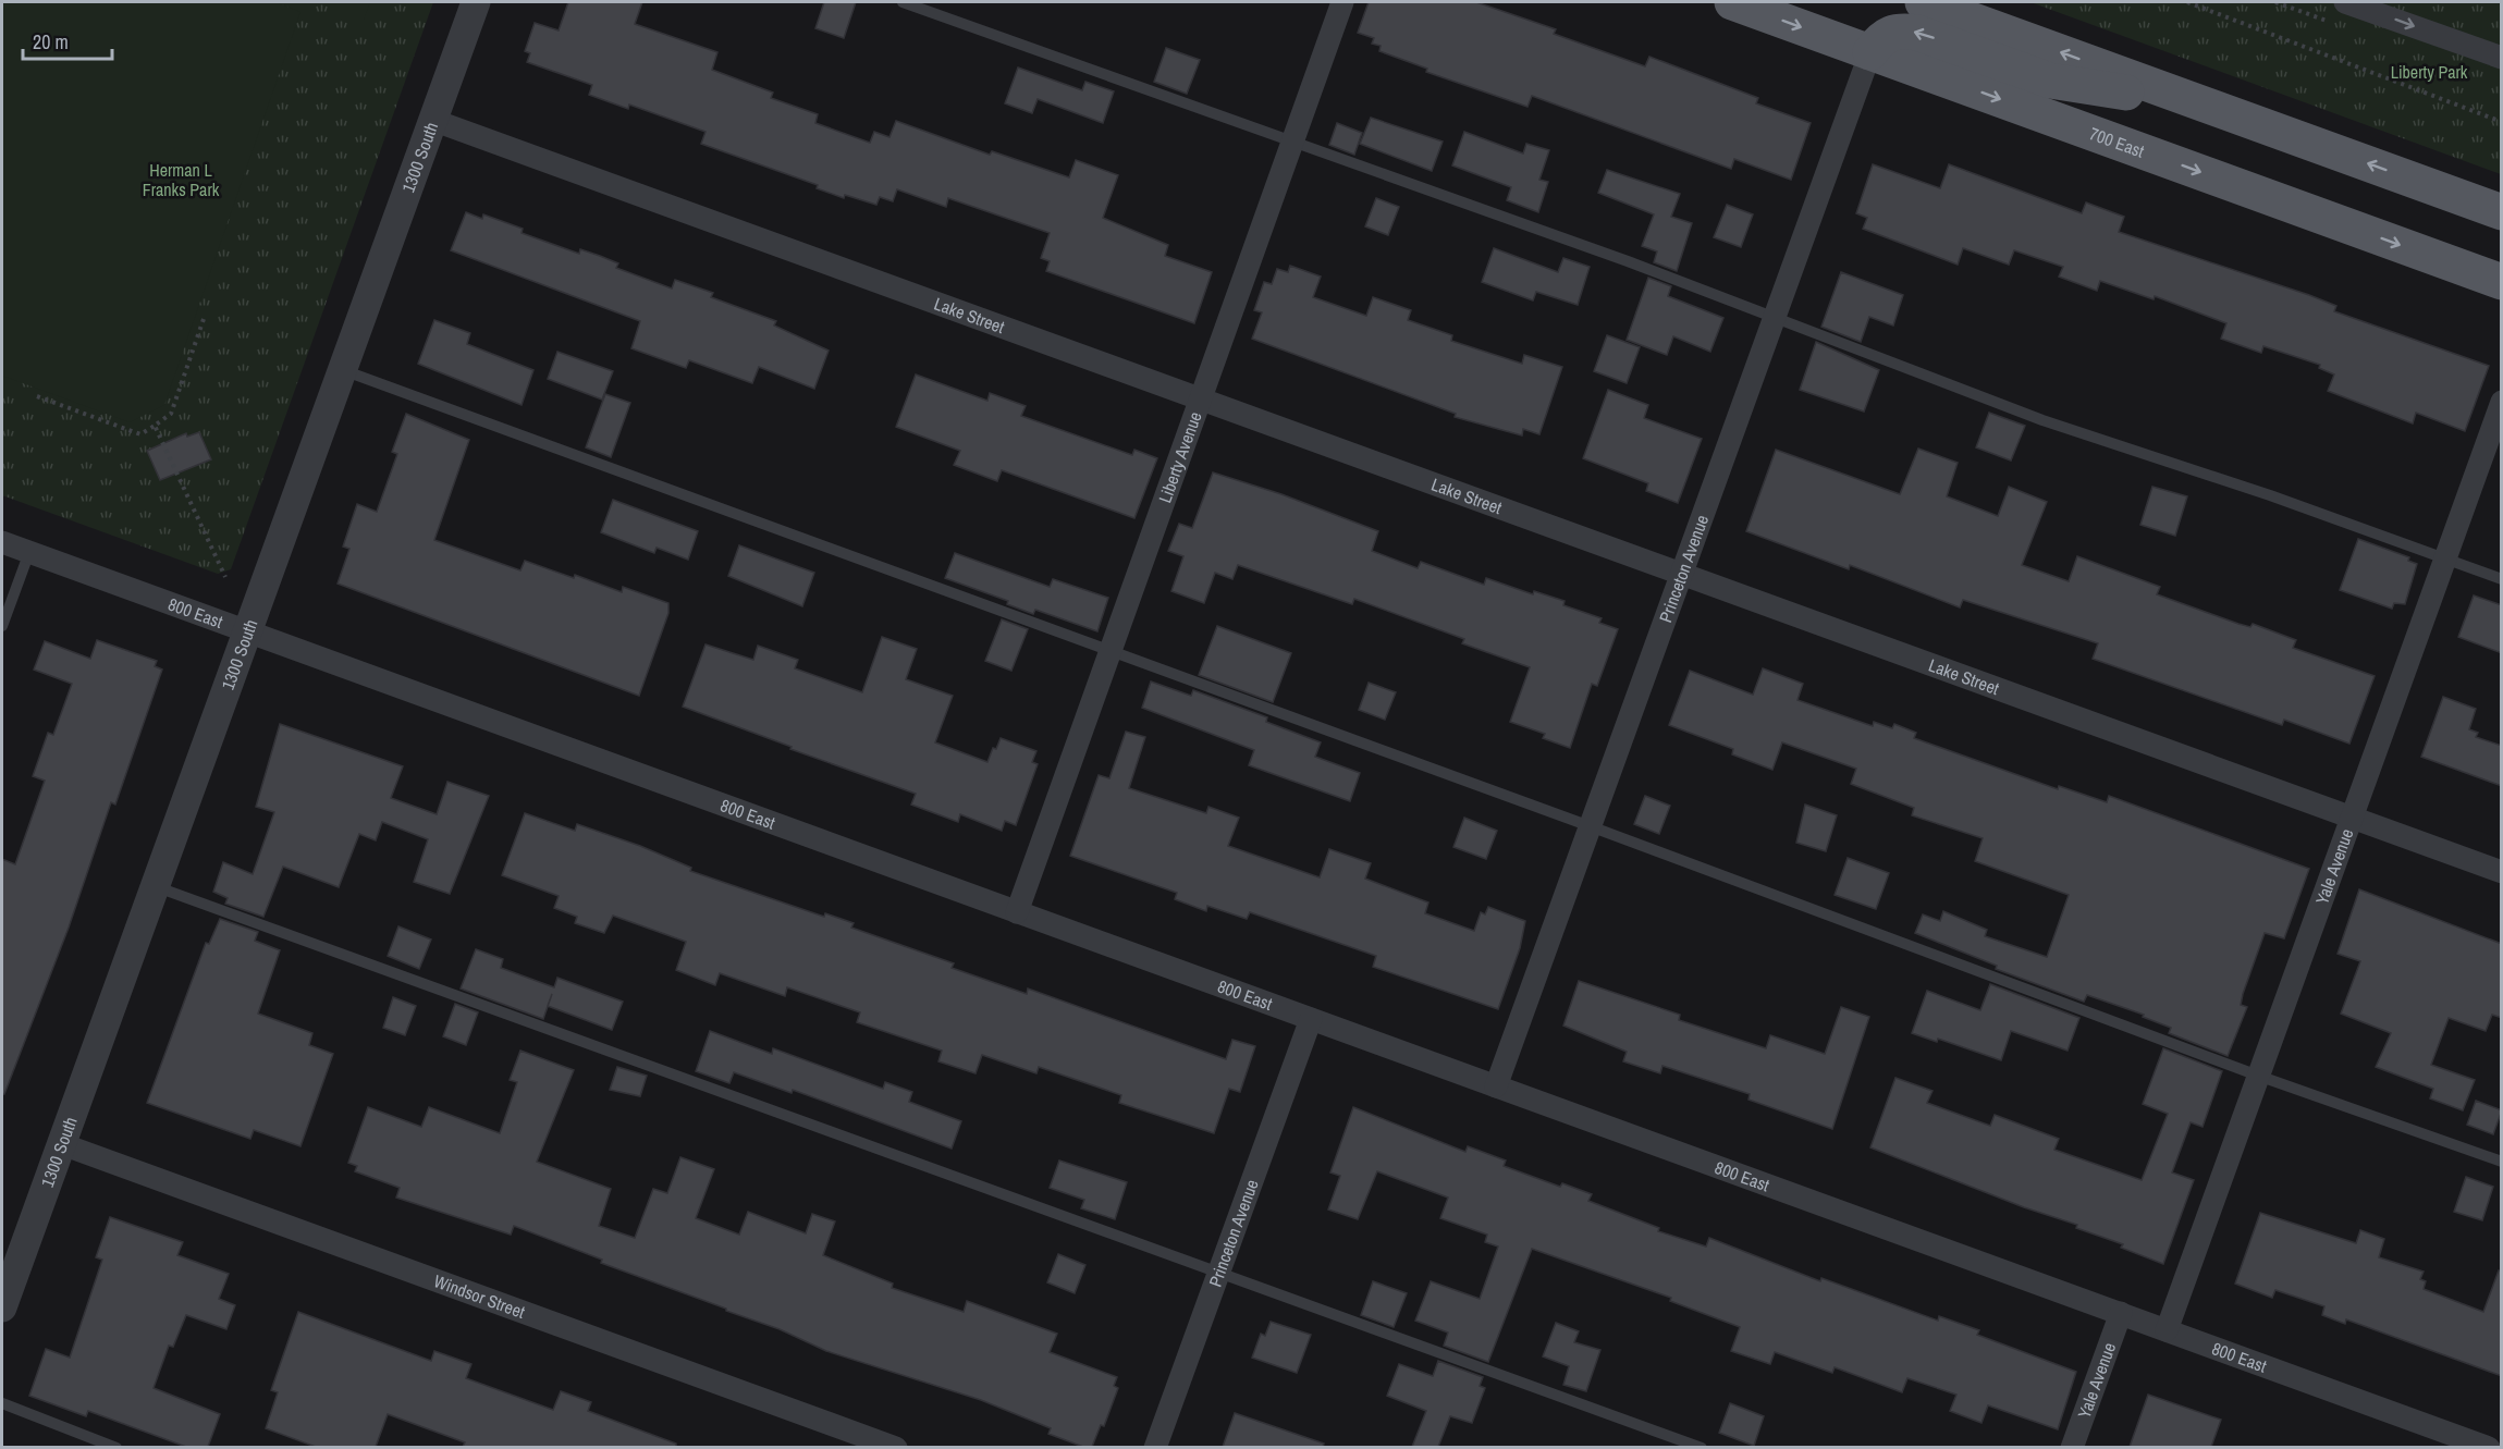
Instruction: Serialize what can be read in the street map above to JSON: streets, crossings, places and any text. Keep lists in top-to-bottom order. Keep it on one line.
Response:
{"streets":{"main road":["700 East"],"street":["1300 South","Lake Street","Liberty Avenue","Princeton Avenue","800 East","Yale Avenue","Windsor Street"]},"crossings":[["700 East","Princeton Avenue"],["1300 South","Lake Street"],["1300 South","800 East"],["1300 South","Windsor Street"],["Lake Street","Liberty Avenue"],["Lake Street","Princeton Avenue"],["Lake Street","Yale Avenue"],["Liberty Avenue","800 East"],["Princeton Avenue","800 East"],["800 East","Yale Avenue"]],"parks":["Liberty Park","Herman L Franks Park"],"scale_bar":"20 m"}
